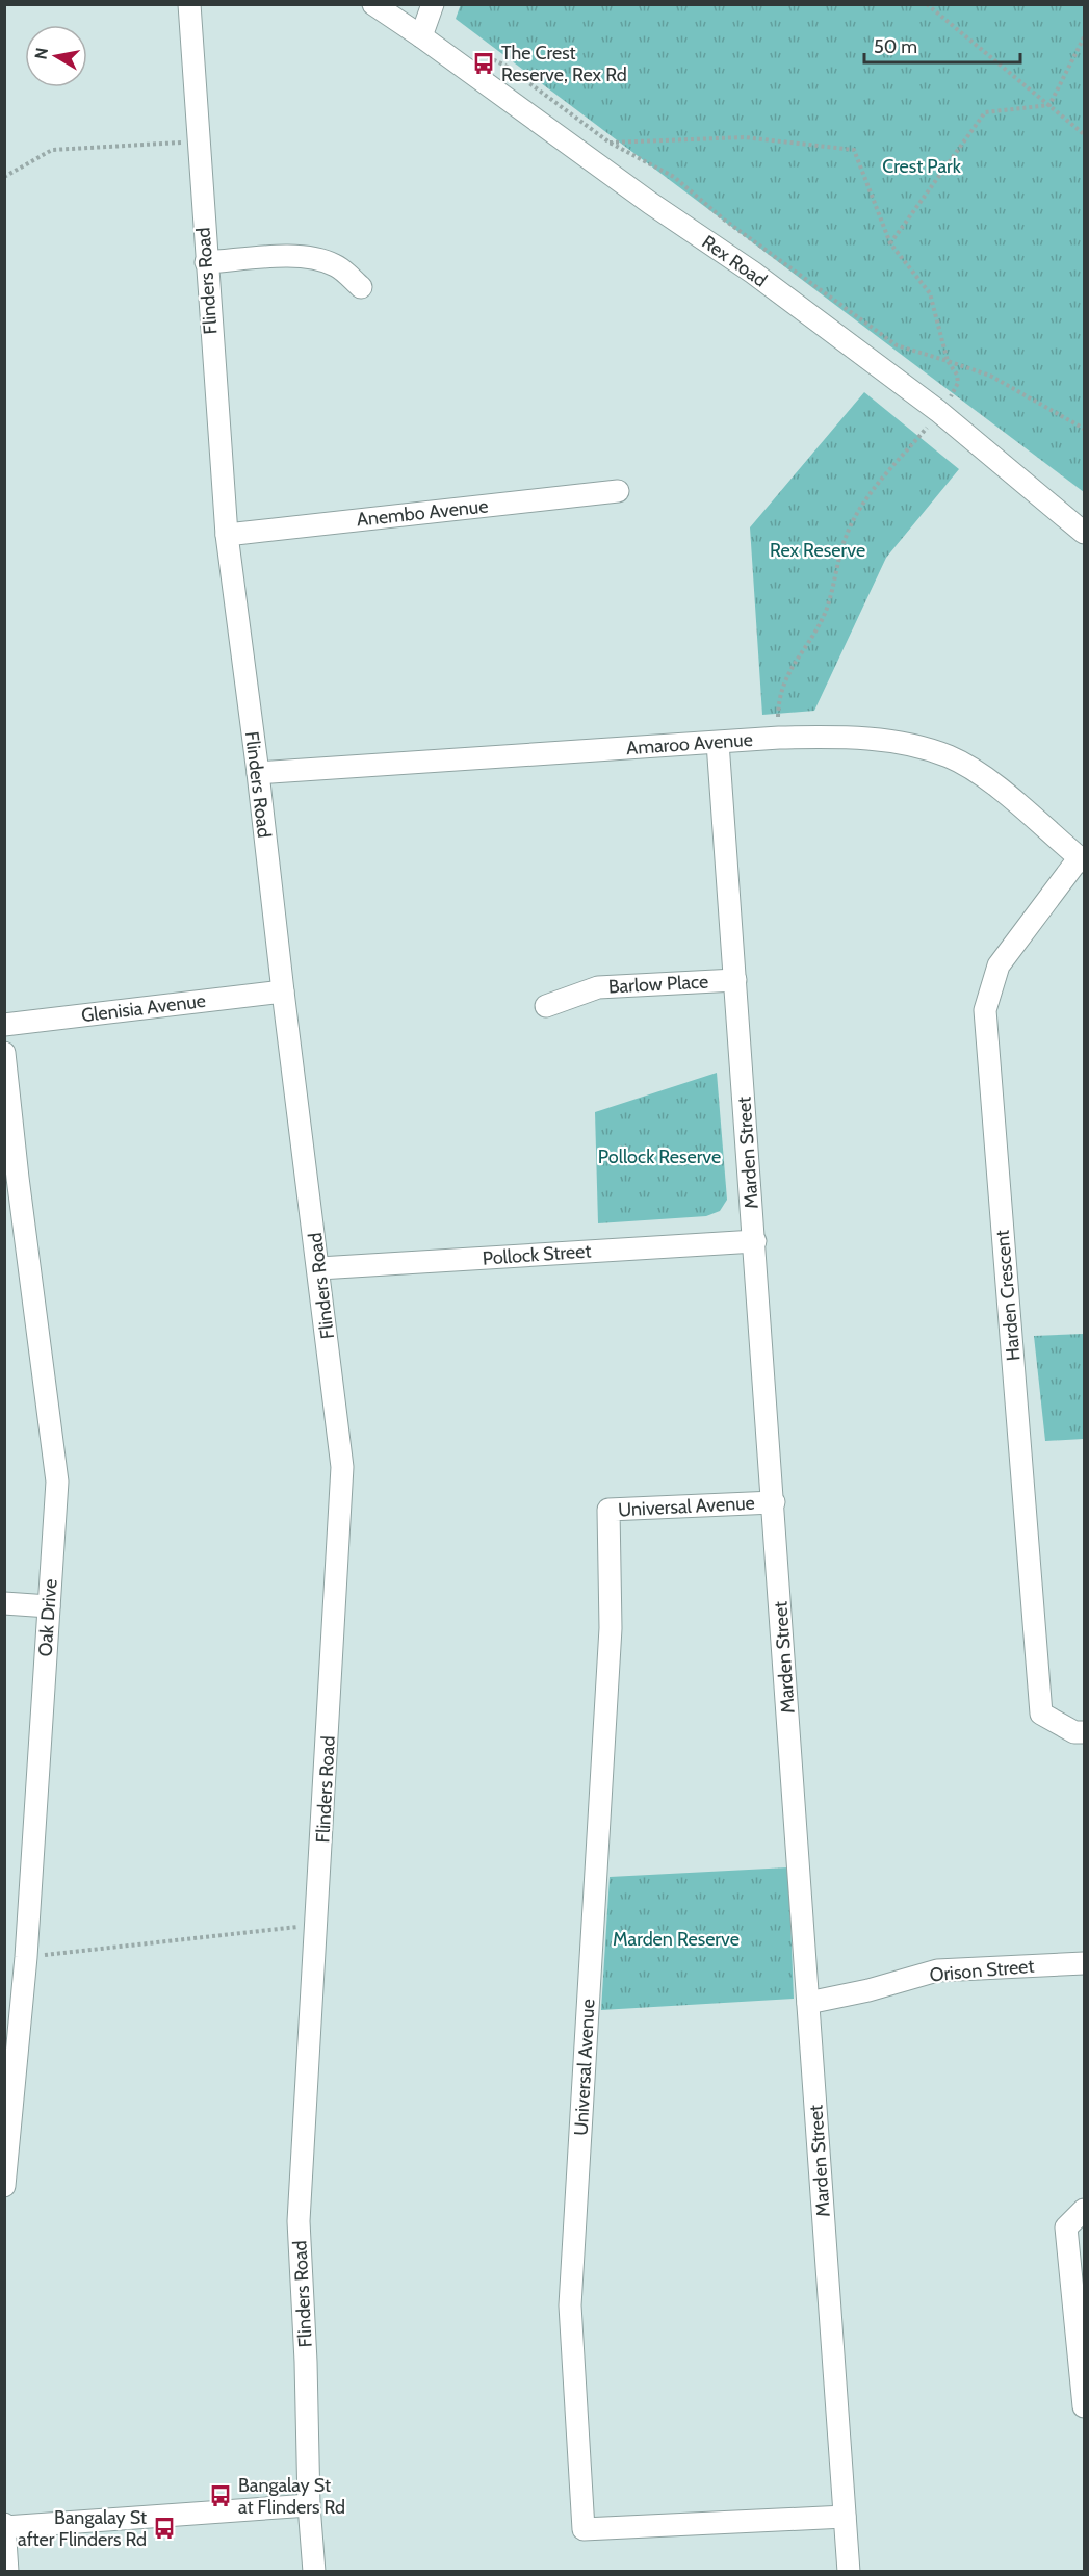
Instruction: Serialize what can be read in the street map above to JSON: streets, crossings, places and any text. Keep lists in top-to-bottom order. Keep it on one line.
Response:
{"streets":{"street":["Rex Road","Flinders Road","Anembo Avenue","Amaroo Avenue","Barlow Place","Glenisia Avenue","Marden Street","Pollock Street","Harden Crescent","Universal Avenue","Oak Drive","Orison Street"]},"crossings":[["Flinders Road","Anembo Avenue"],["Flinders Road","Amaroo Avenue"],["Flinders Road","Glenisia Avenue"],["Flinders Road","Pollock Street"],["Amaroo Avenue","Marden Street"],["Amaroo Avenue","Harden Crescent"],["Barlow Place","Marden Street"],["Marden Street","Pollock Street"],["Marden Street","Universal Avenue"],["Marden Street","Orison Street"]],"parks":["Crest Park","Rex Reserve","Pollock Reserve","Marden Reserve"],"places":{"bus stop":["The Crest Reserve, Rex Rd","Bangalay St at Flinders Rd","Bangalay St after Flinders Rd"]},"scale_bar":"50 m","north":"left"}
